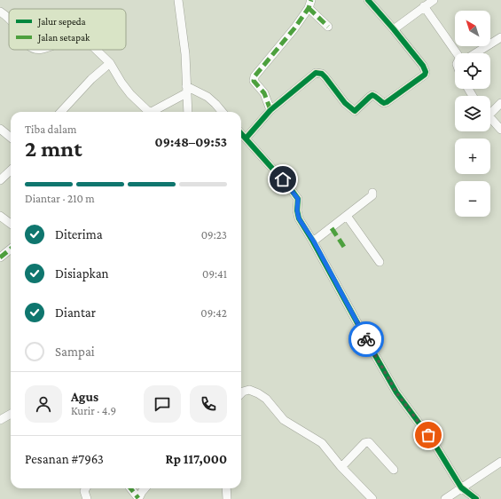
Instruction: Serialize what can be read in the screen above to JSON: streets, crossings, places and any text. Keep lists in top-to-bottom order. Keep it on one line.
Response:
{"legend":["Jalur sepeda","Jalan setapak"],"north":"top left","page":{"map_buttons":["+","−"],"heading":["2 mnt","Tiba dalam","09:48–09:53"],"panel":["Agus","Kurir · 4.9","Pesanan #7963","Rp 117,000"],"bar":"Diantar · 210 m","list":[["Diterima","09:23"],["Disiapkan","09:41"],["Diantar","09:42"],"Sampai"]}}
